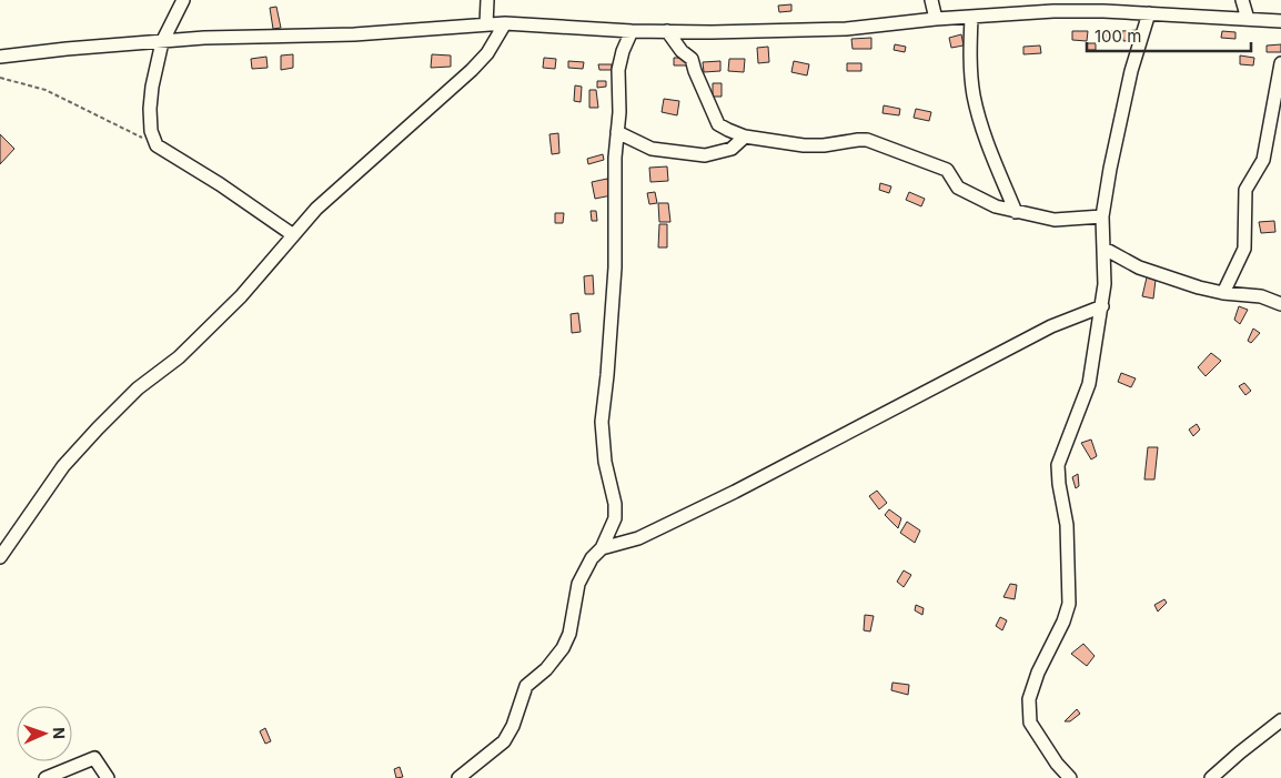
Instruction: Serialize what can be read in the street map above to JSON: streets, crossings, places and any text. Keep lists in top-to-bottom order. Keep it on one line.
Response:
{"scale_bar":"100 m","north":"right"}
